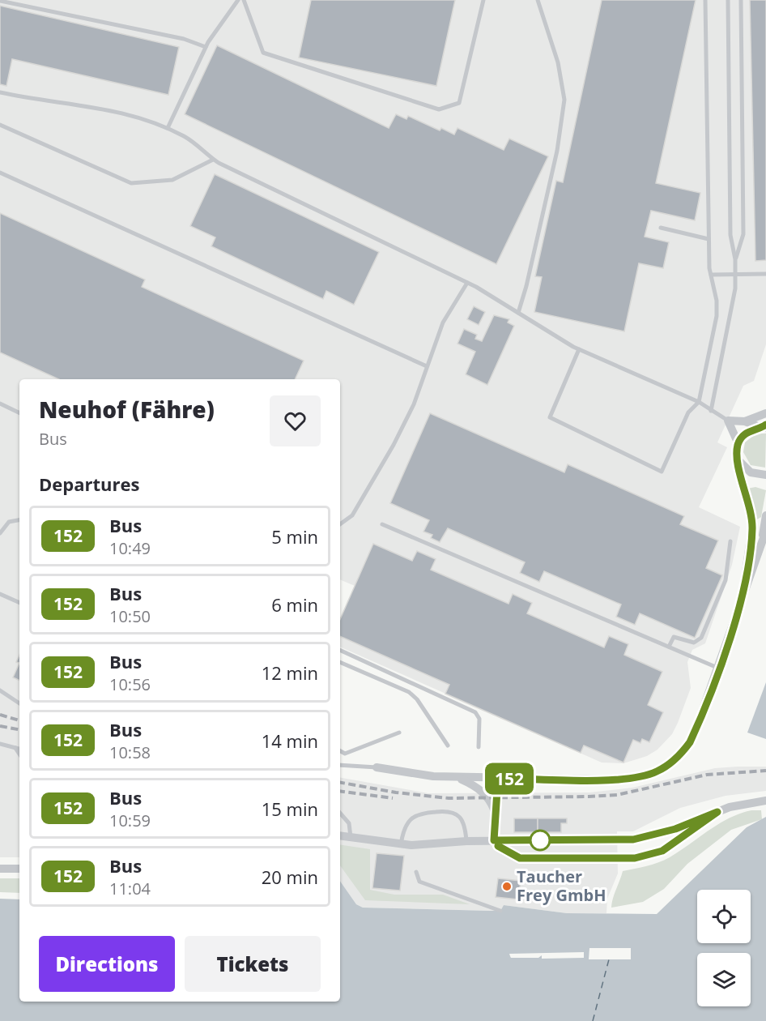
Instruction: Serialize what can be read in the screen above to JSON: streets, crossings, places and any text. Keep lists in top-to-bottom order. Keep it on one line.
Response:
{"places":["Taucher Frey GmbH"],"lines":["bus line 152"],"page":{"on_map":"152","heading":[["Neuhof (Fähre)","Bus"],"Departures"],"list":[{"mark":"152","name":"Bus","note":"10:49","value":"5 min"},{"mark":"152","name":"Bus","note":"10:50","value":"6 min"},{"mark":"152","name":"Bus","note":"10:56","value":"12 min"},{"mark":"152","name":"Bus","note":"10:58","value":"14 min"},{"mark":"152","name":"Bus","note":"10:59","value":"15 min"},{"mark":"152","name":"Bus","note":"11:04","value":"20 min"}],"buttons":["Directions","Tickets"]}}
